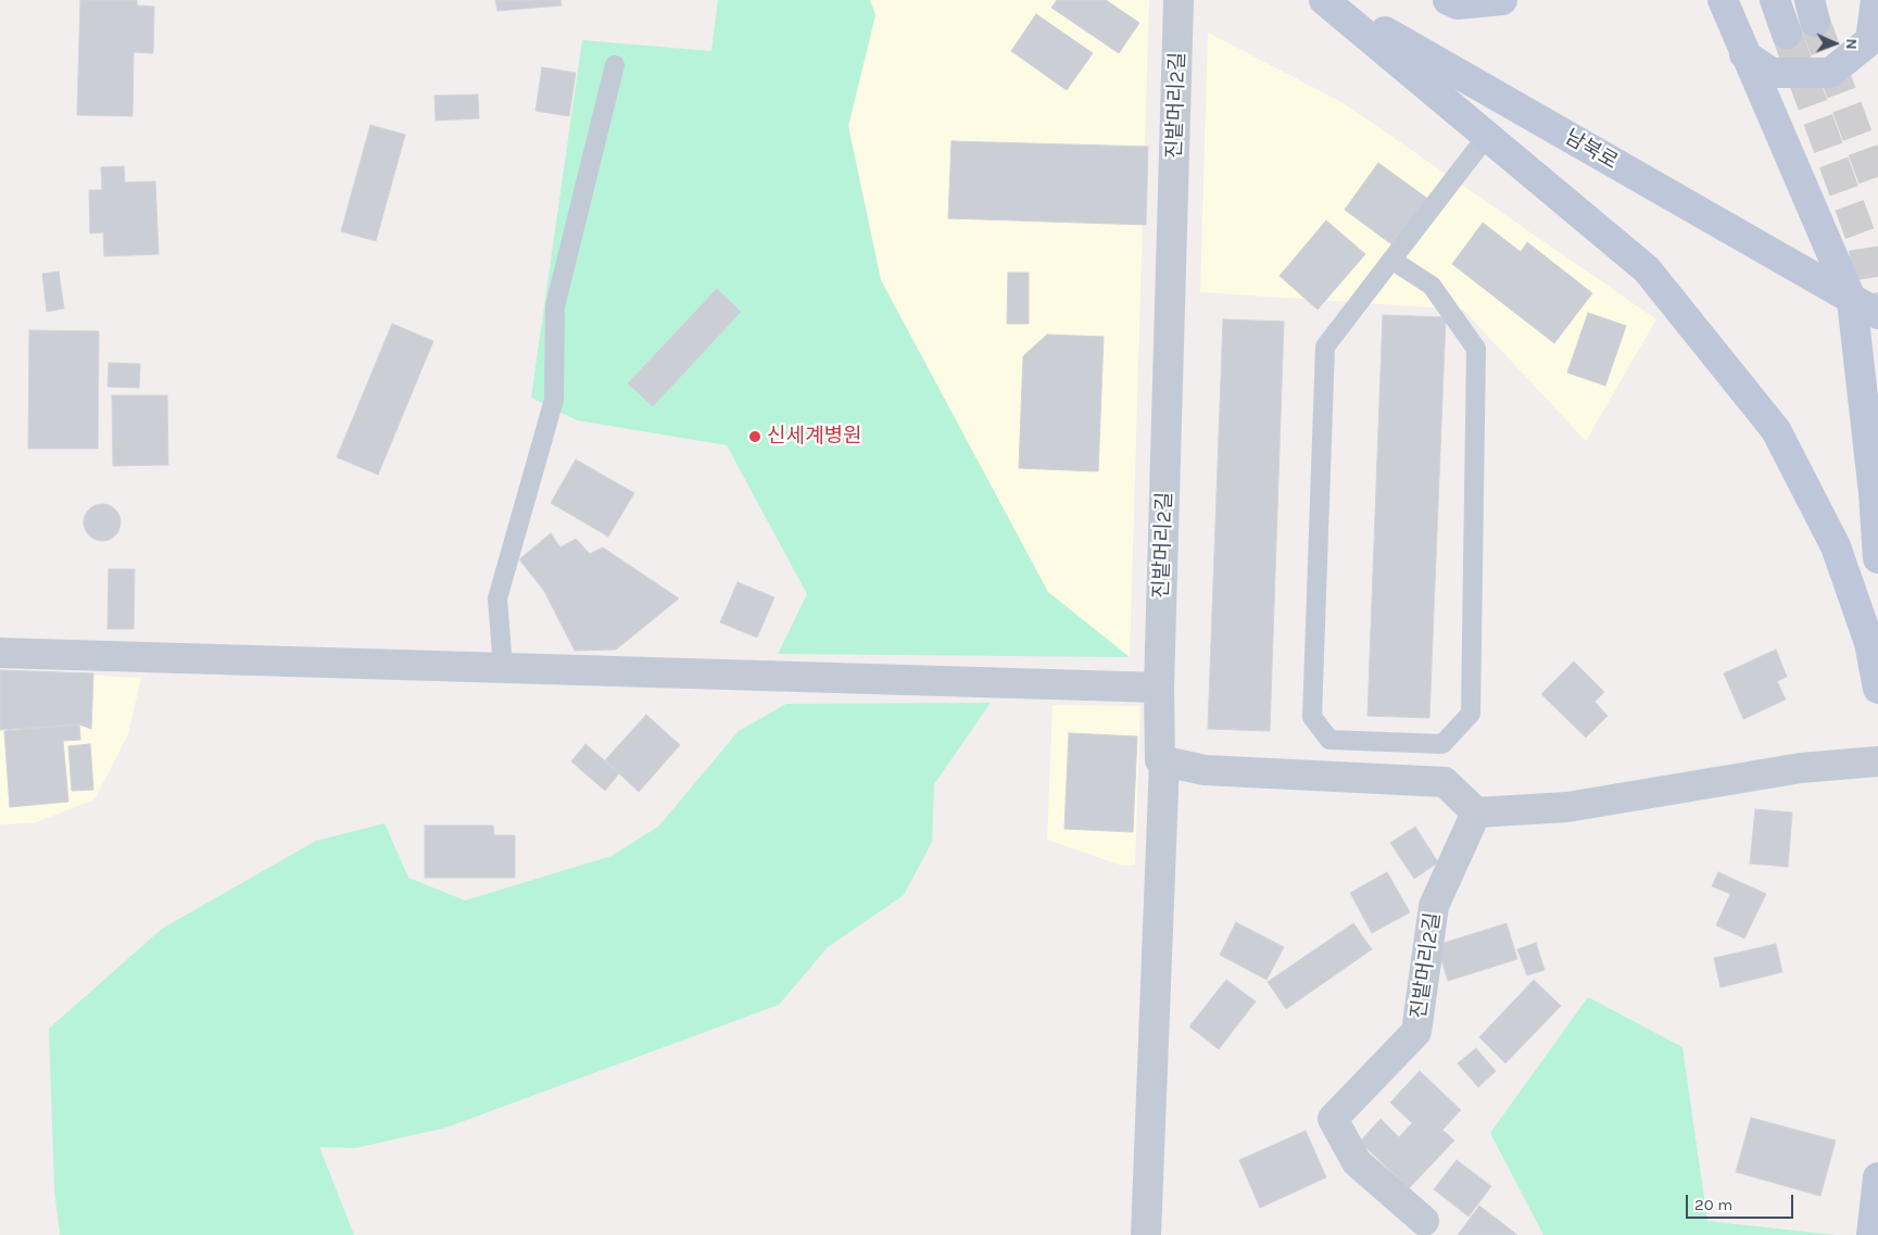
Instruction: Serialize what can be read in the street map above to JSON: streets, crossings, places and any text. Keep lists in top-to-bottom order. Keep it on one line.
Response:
{"streets":{"main road":["남북로"],"street":["진밭머리2길"]},"places":["신세계병원"],"scale_bar":"20 m","north":"right"}
